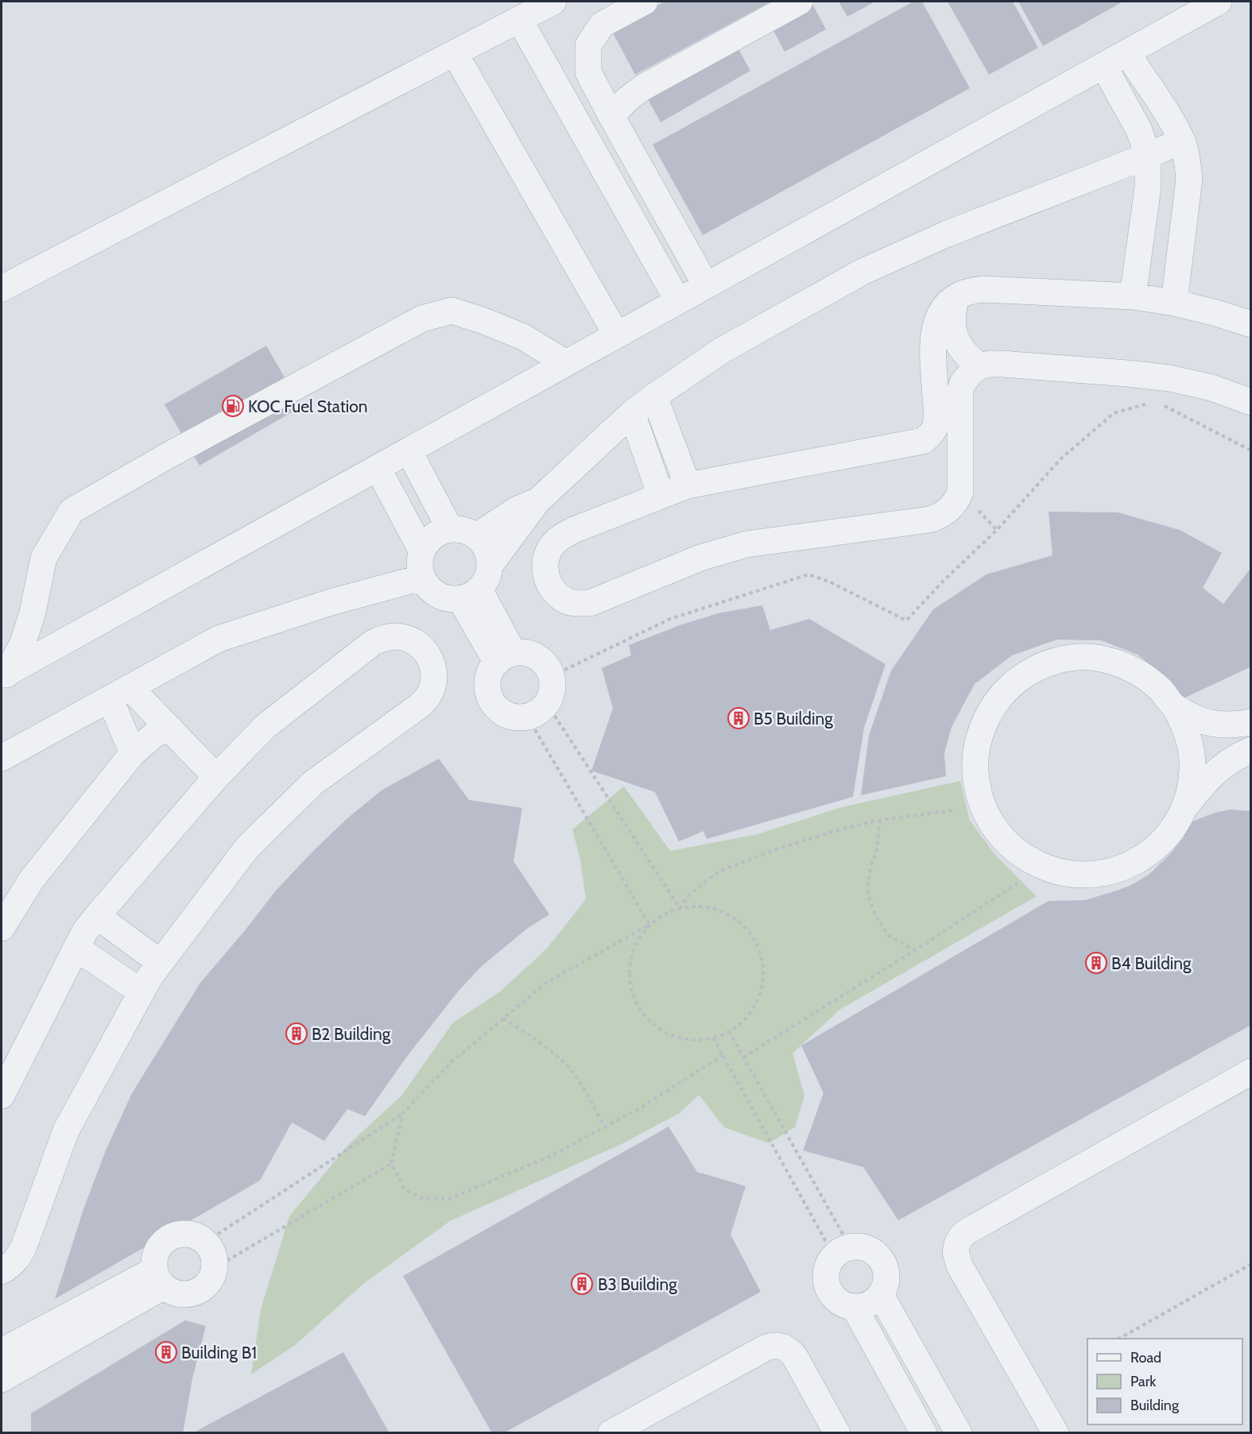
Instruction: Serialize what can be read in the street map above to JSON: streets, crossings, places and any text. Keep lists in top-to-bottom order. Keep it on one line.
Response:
{"places":{"fuel station":["KOC Fuel Station"],"building":["B5 Building","B4 Building","B2 Building","B3 Building","Building B1"]},"legend":["Road","Park","Building"]}
